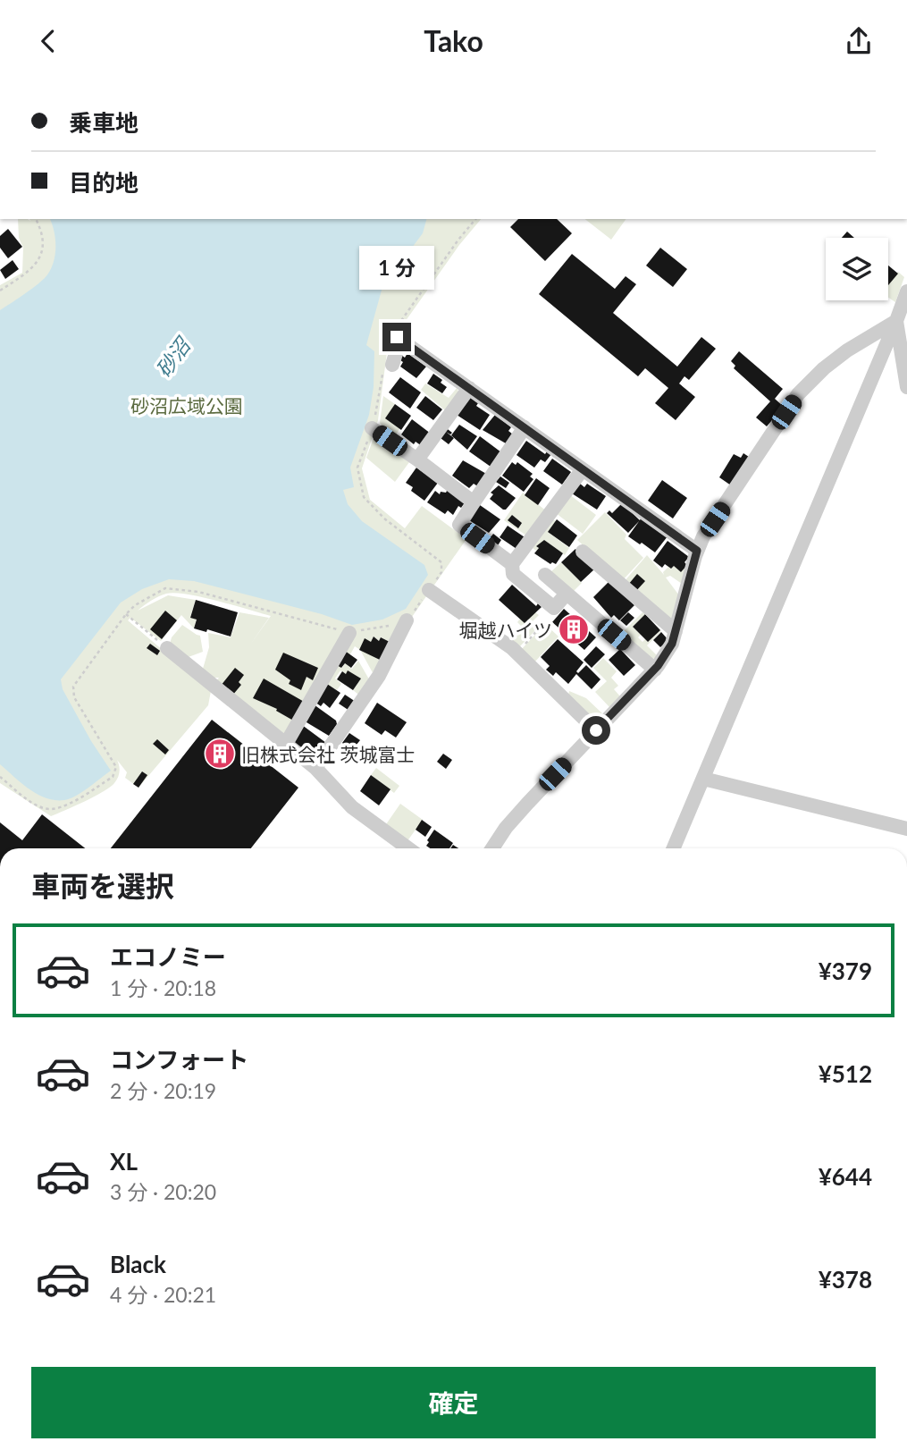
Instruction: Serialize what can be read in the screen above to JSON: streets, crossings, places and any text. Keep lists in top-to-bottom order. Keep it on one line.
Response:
{"water":["砂沼"],"parks":["砂沼広域公園"],"places":{"building":["堀越ハイツ","旧株式会社 茨城富士"]},"page":{"header":"Tako","banner":["乗車地","目的地"],"bubble":"1 分","heading":"車両を選択","list":[{"name":"エコノミー","note":"1 分 · 20:18","value":"¥379"},{"name":"コンフォート","note":"2 分 · 20:19","value":"¥512"},{"name":"XL","note":"3 分 · 20:20","value":"¥644"},{"name":"Black","note":"4 分 · 20:21","value":"¥378"}],"buttons":"確定"}}
